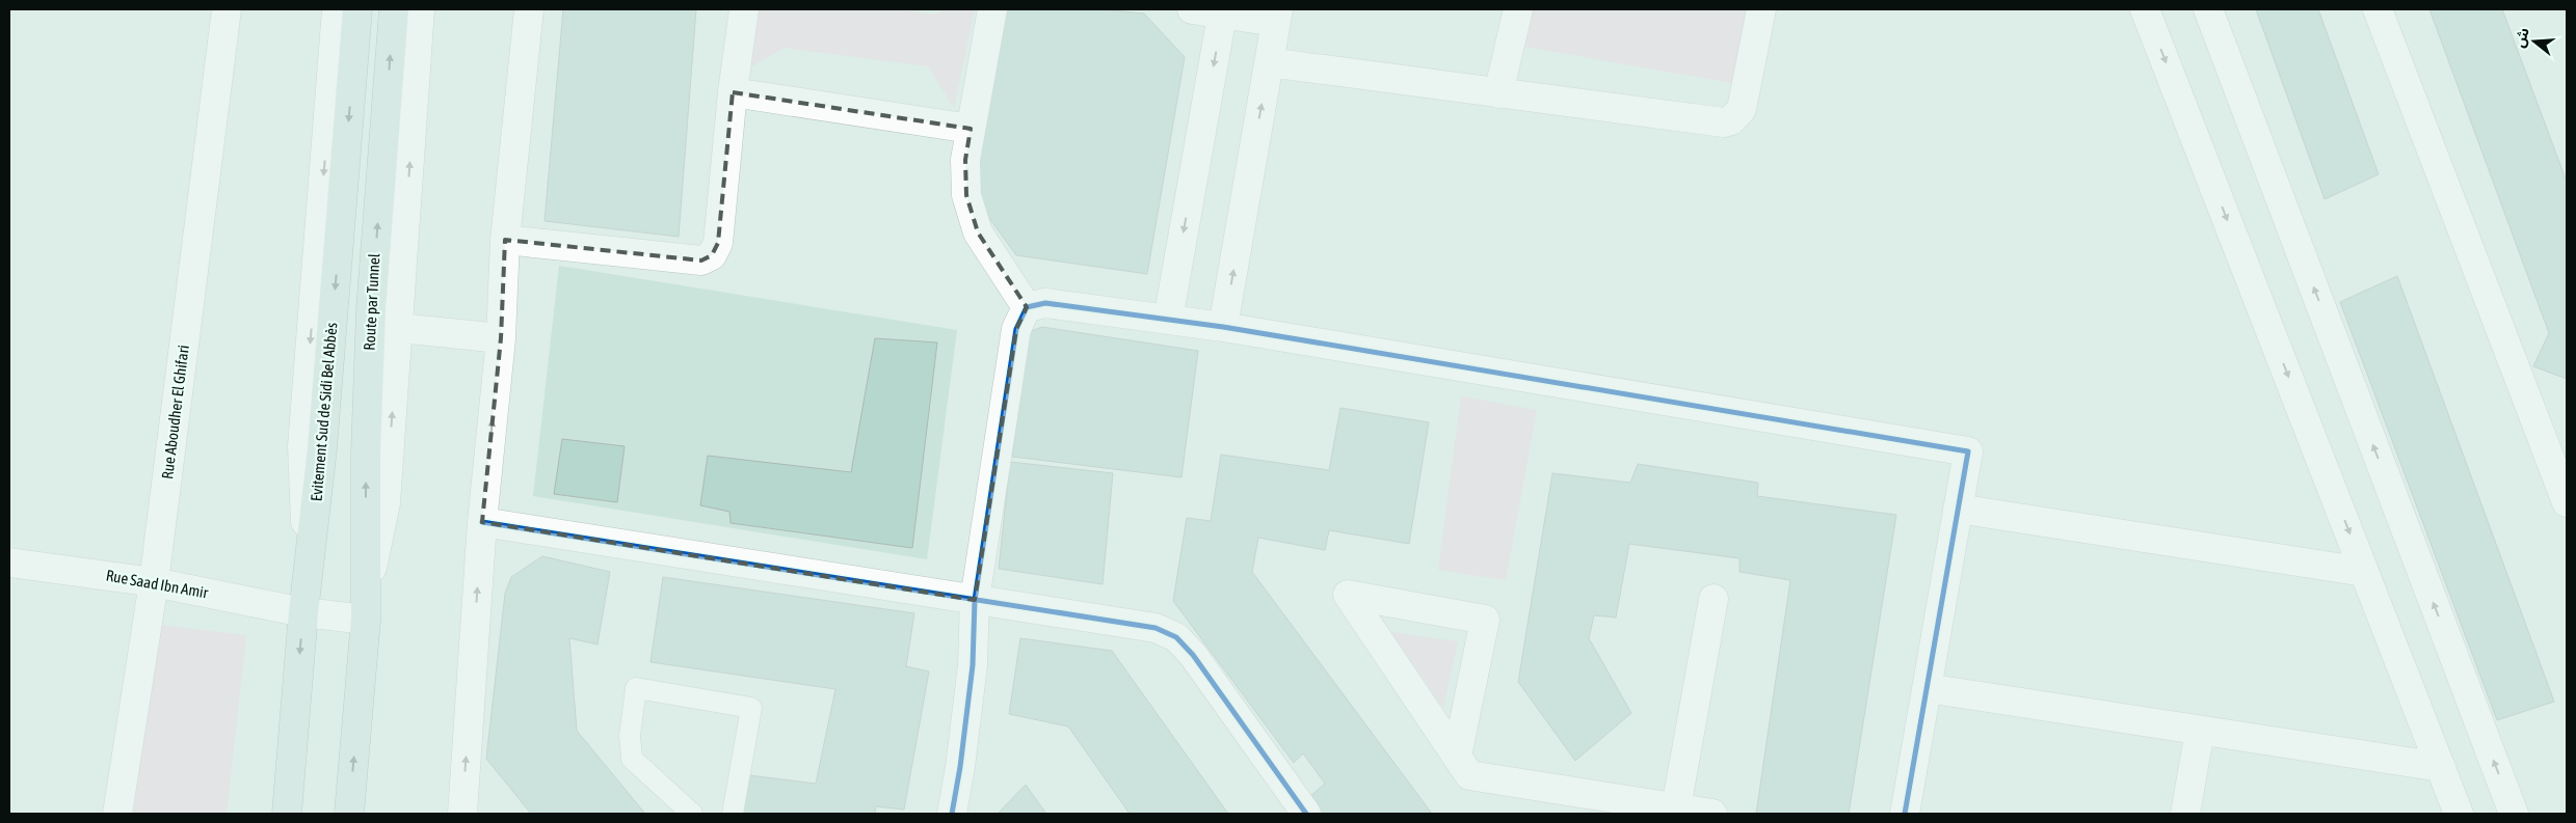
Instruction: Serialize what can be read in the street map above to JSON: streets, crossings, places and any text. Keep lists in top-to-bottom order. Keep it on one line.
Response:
{"streets":{"highway":["Route par Tunnel","Evitement Sud de Sidi Bel Abbès"],"street":["Rue Aboudher El Ghifari","Rue Saad Ibn Amir"]},"crossings":[["Route par Tunnel","Rue Saad Ibn Amir"],["Rue Aboudher El Ghifari","Rue Saad Ibn Amir"],["Evitement Sud de Sidi Bel Abbès","Rue Saad Ibn Amir"]],"one_way":["Route par Tunnel","Evitement Sud de Sidi Bel Abbès"],"north":"left"}
